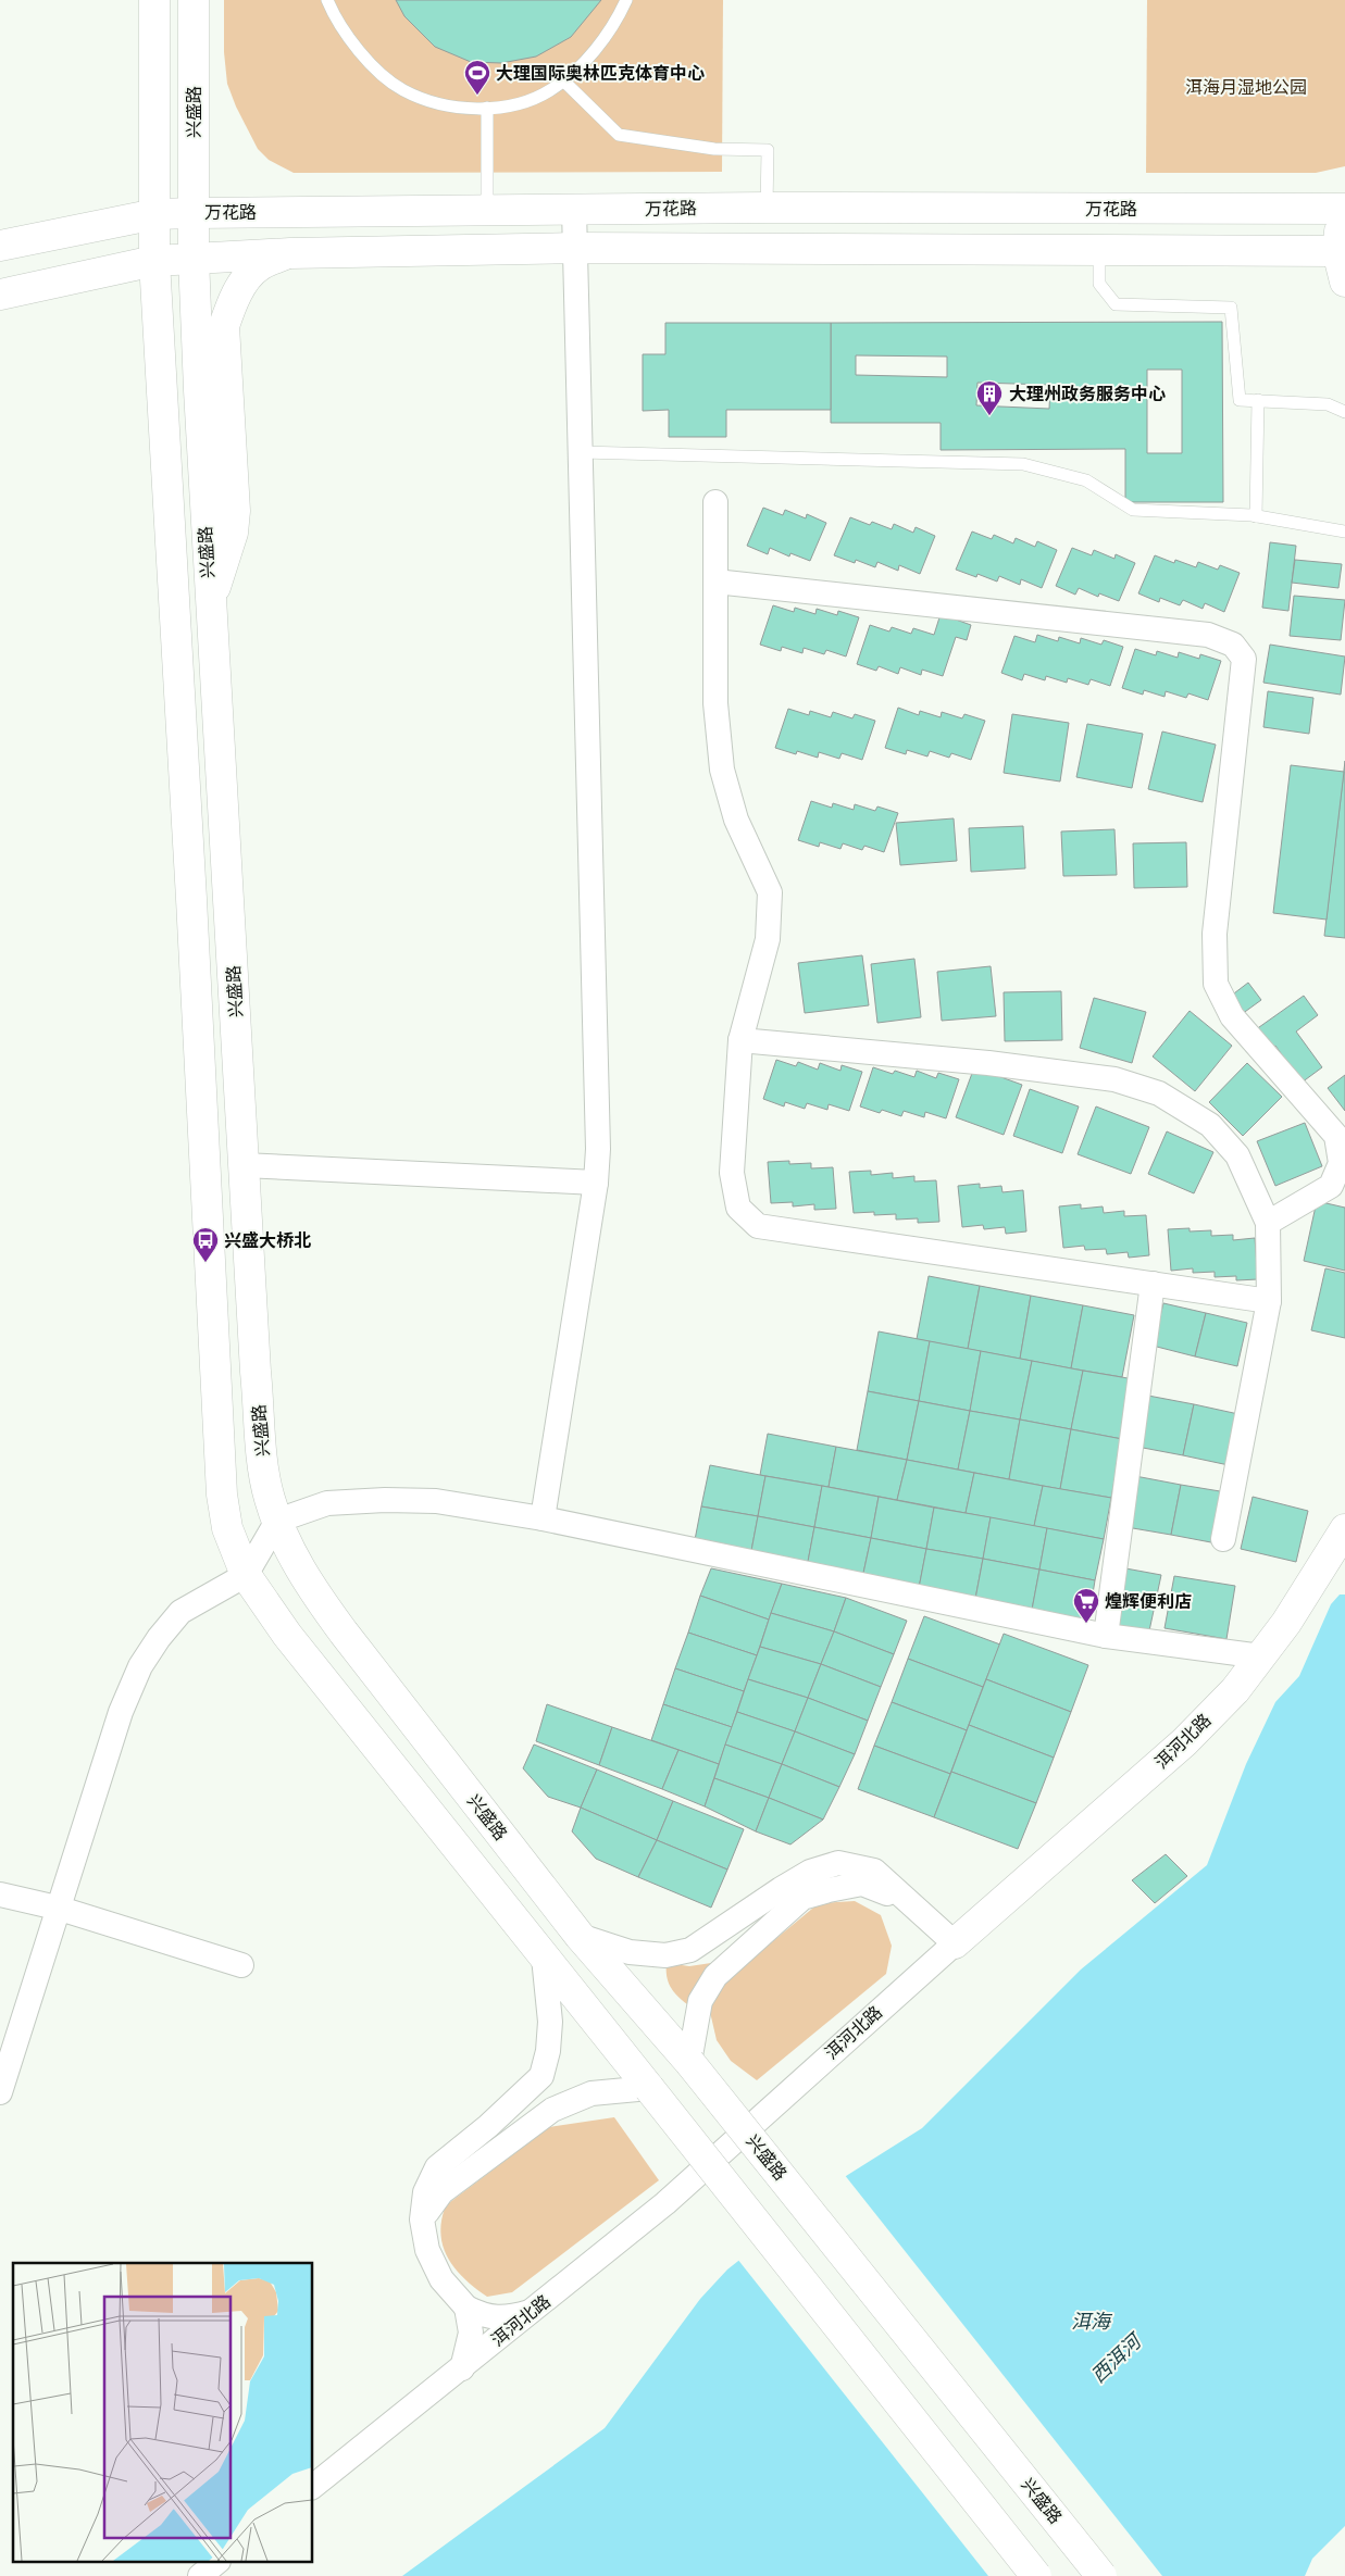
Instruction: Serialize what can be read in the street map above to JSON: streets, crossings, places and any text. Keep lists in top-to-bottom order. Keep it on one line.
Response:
{"streets":{"street":["兴盛路","万花路","洱河北路"]},"crossings":[["兴盛路","万花路"]],"water":["洱海","西洱河"],"parks":["洱海月湿地公园"],"places":{"sports":["大理国际奥林匹克体育中心"],"building":["大理州政务服务中心"],"bus stop":["兴盛大桥北"],"supermarket":["煌辉便利店"]}}
